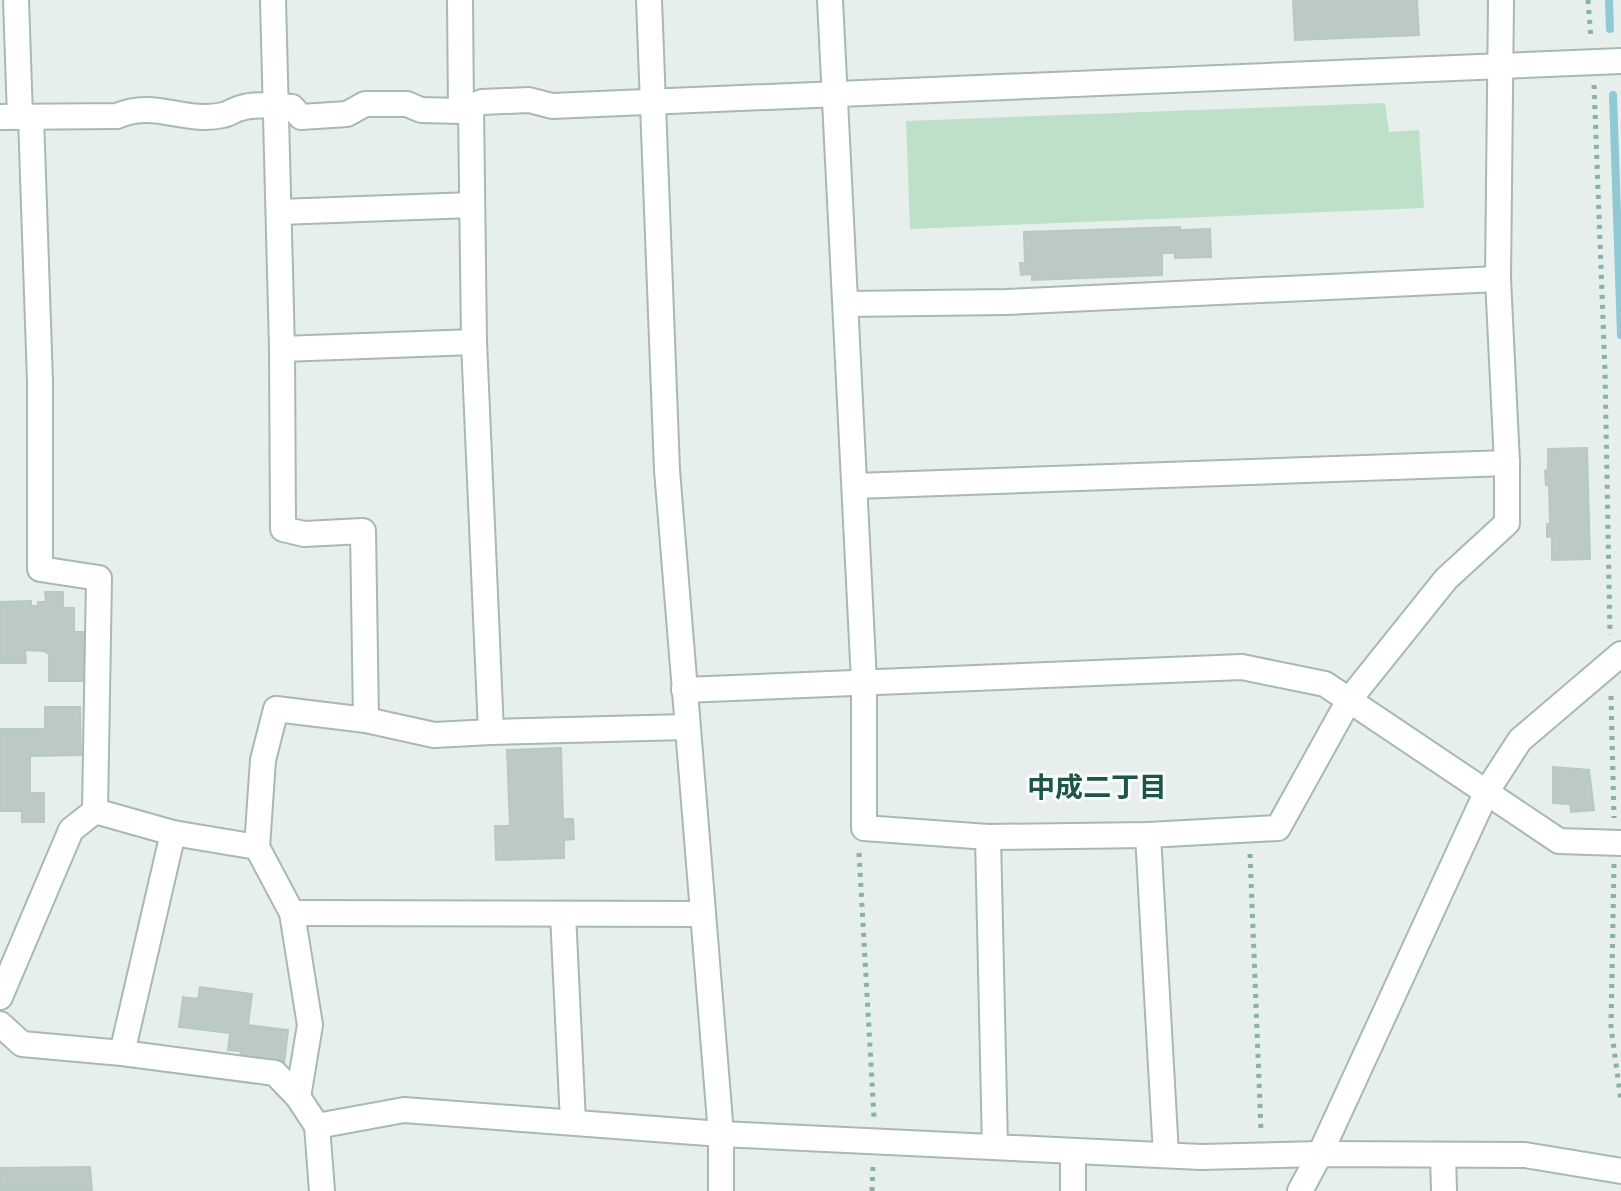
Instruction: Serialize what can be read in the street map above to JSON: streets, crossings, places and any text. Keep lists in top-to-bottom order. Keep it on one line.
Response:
{"districts":["中成二丁目"]}
